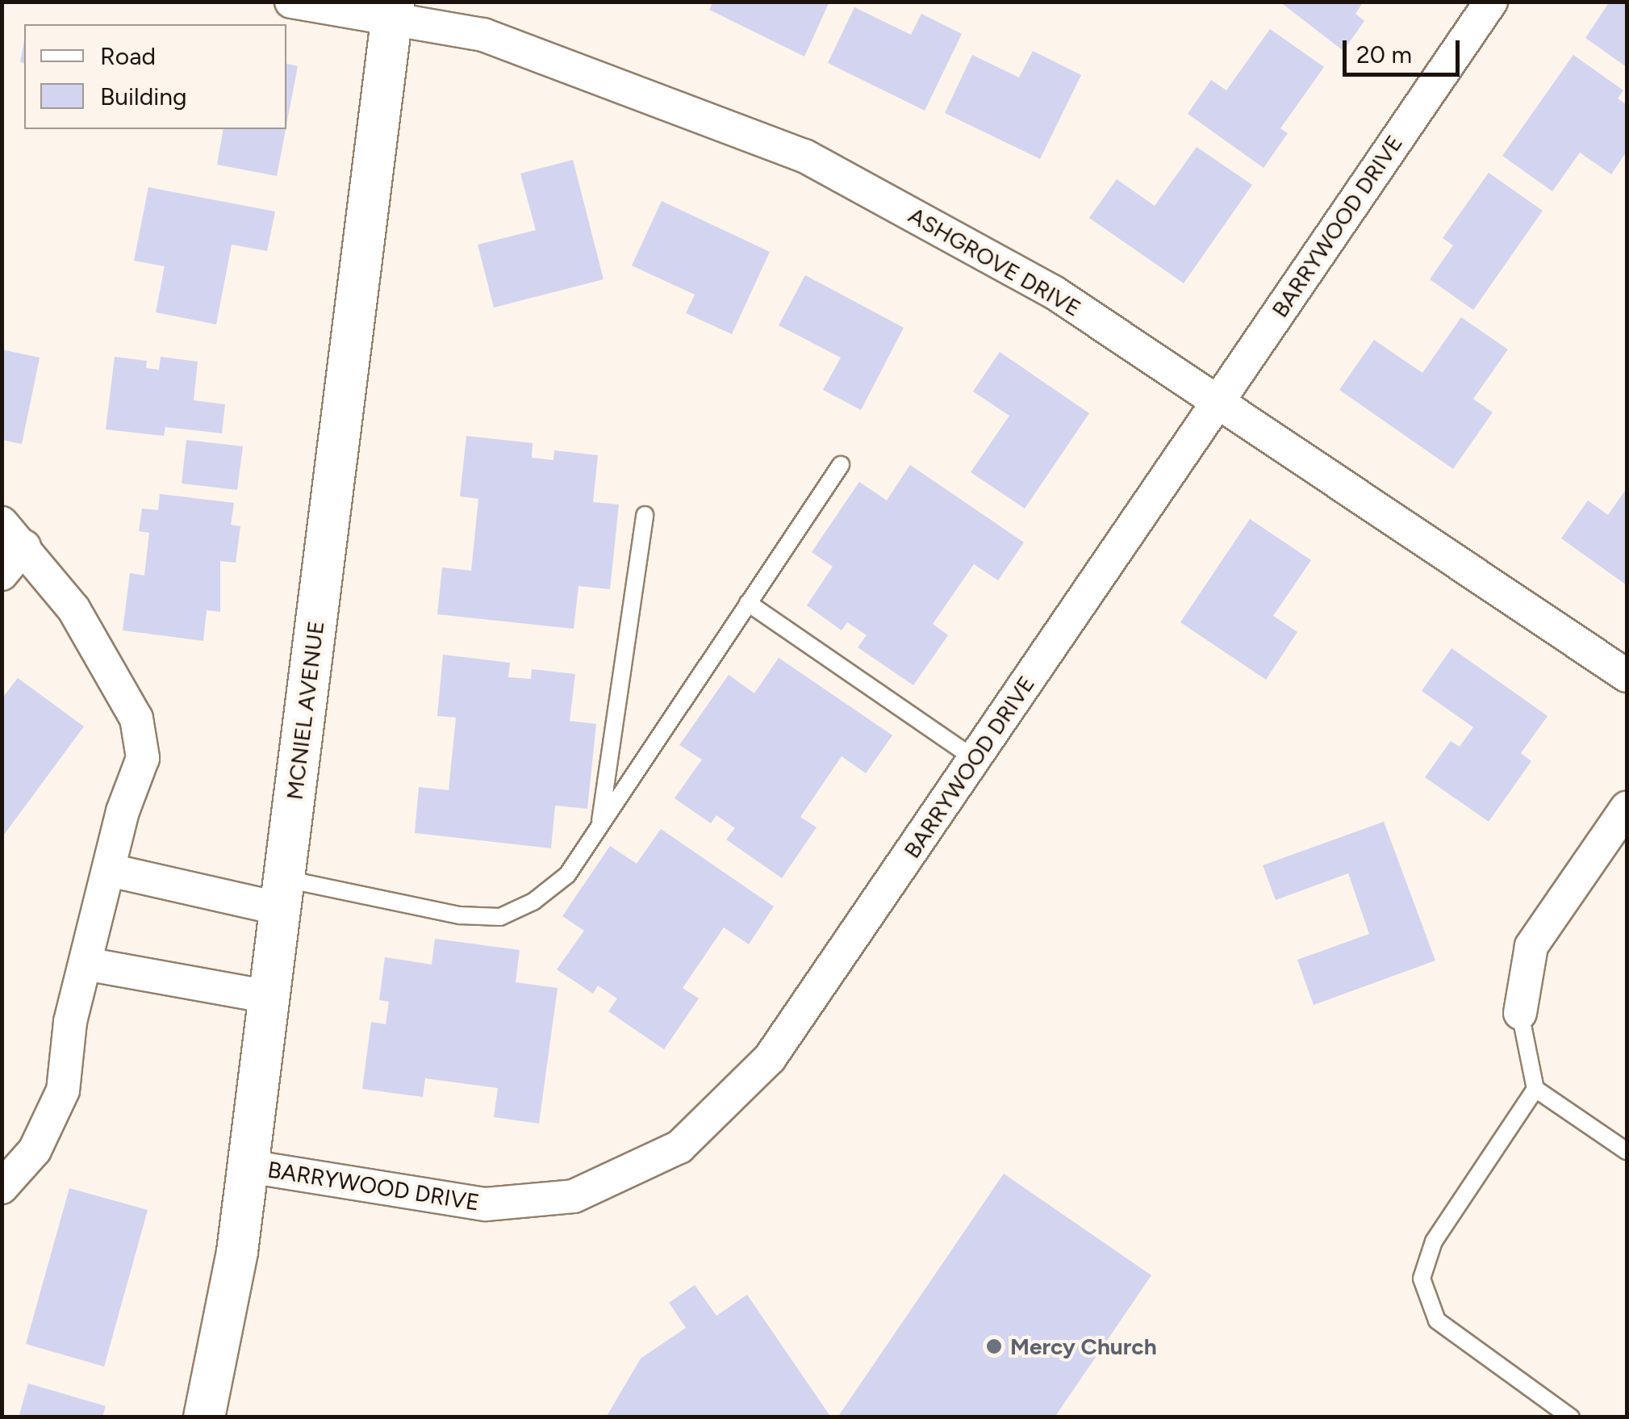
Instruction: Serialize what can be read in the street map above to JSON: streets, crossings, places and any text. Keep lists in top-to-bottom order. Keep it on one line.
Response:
{"streets":{"street":["BARRYWOOD DRIVE","ASHGROVE DRIVE","MCNIEL AVENUE"]},"crossings":[["BARRYWOOD DRIVE","ASHGROVE DRIVE"],["BARRYWOOD DRIVE","MCNIEL AVENUE"],["ASHGROVE DRIVE","MCNIEL AVENUE"]],"places":["Mercy Church"],"legend":["Road","Building"],"scale_bar":"20 m"}
